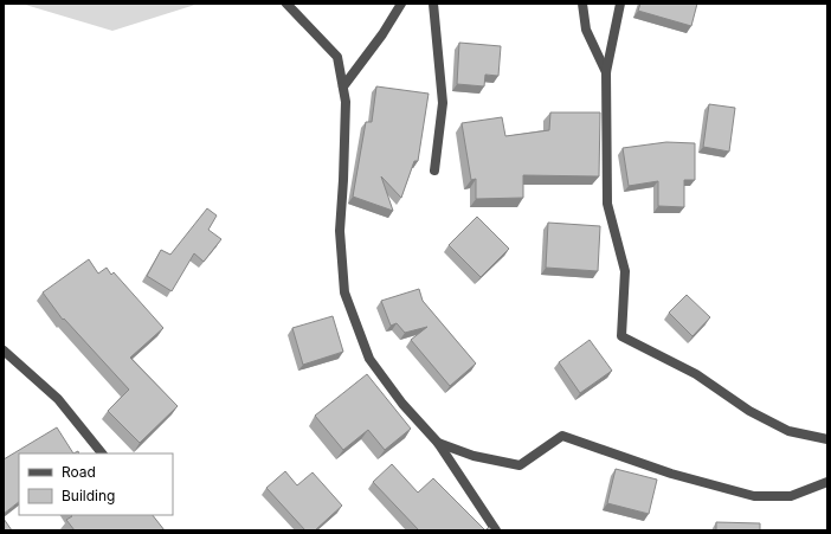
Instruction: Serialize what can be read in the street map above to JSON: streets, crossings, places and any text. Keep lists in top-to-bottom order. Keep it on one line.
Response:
{"legend":["Road","Building"]}
